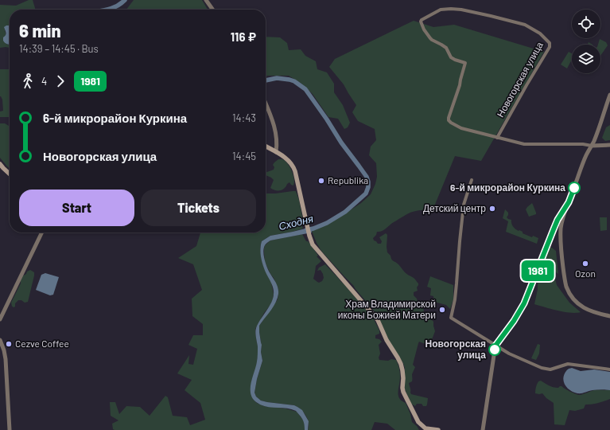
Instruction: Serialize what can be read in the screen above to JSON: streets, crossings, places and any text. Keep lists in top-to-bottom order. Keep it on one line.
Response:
{"streets":{"street":["Новогорская улица"]},"water":["Сходня"],"places":["Republika","6-й микрорайон Куркина","Детский центр","Ozon","Храм Владимирской иконы Божией Матери","Cezve Coffee","Новогорская улица"],"lines":["bus line 1981"],"page":{"on_map":"1981","heading":["6 min","14:39 – 14:45 · Bus","116 ₽"],"legs":["4","1981"],"list":[{"name":"6-й микрорайон Куркина","value":"14:43"},{"name":"Новогорская улица","value":"14:45"}],"buttons":["Start","Tickets"]}}
